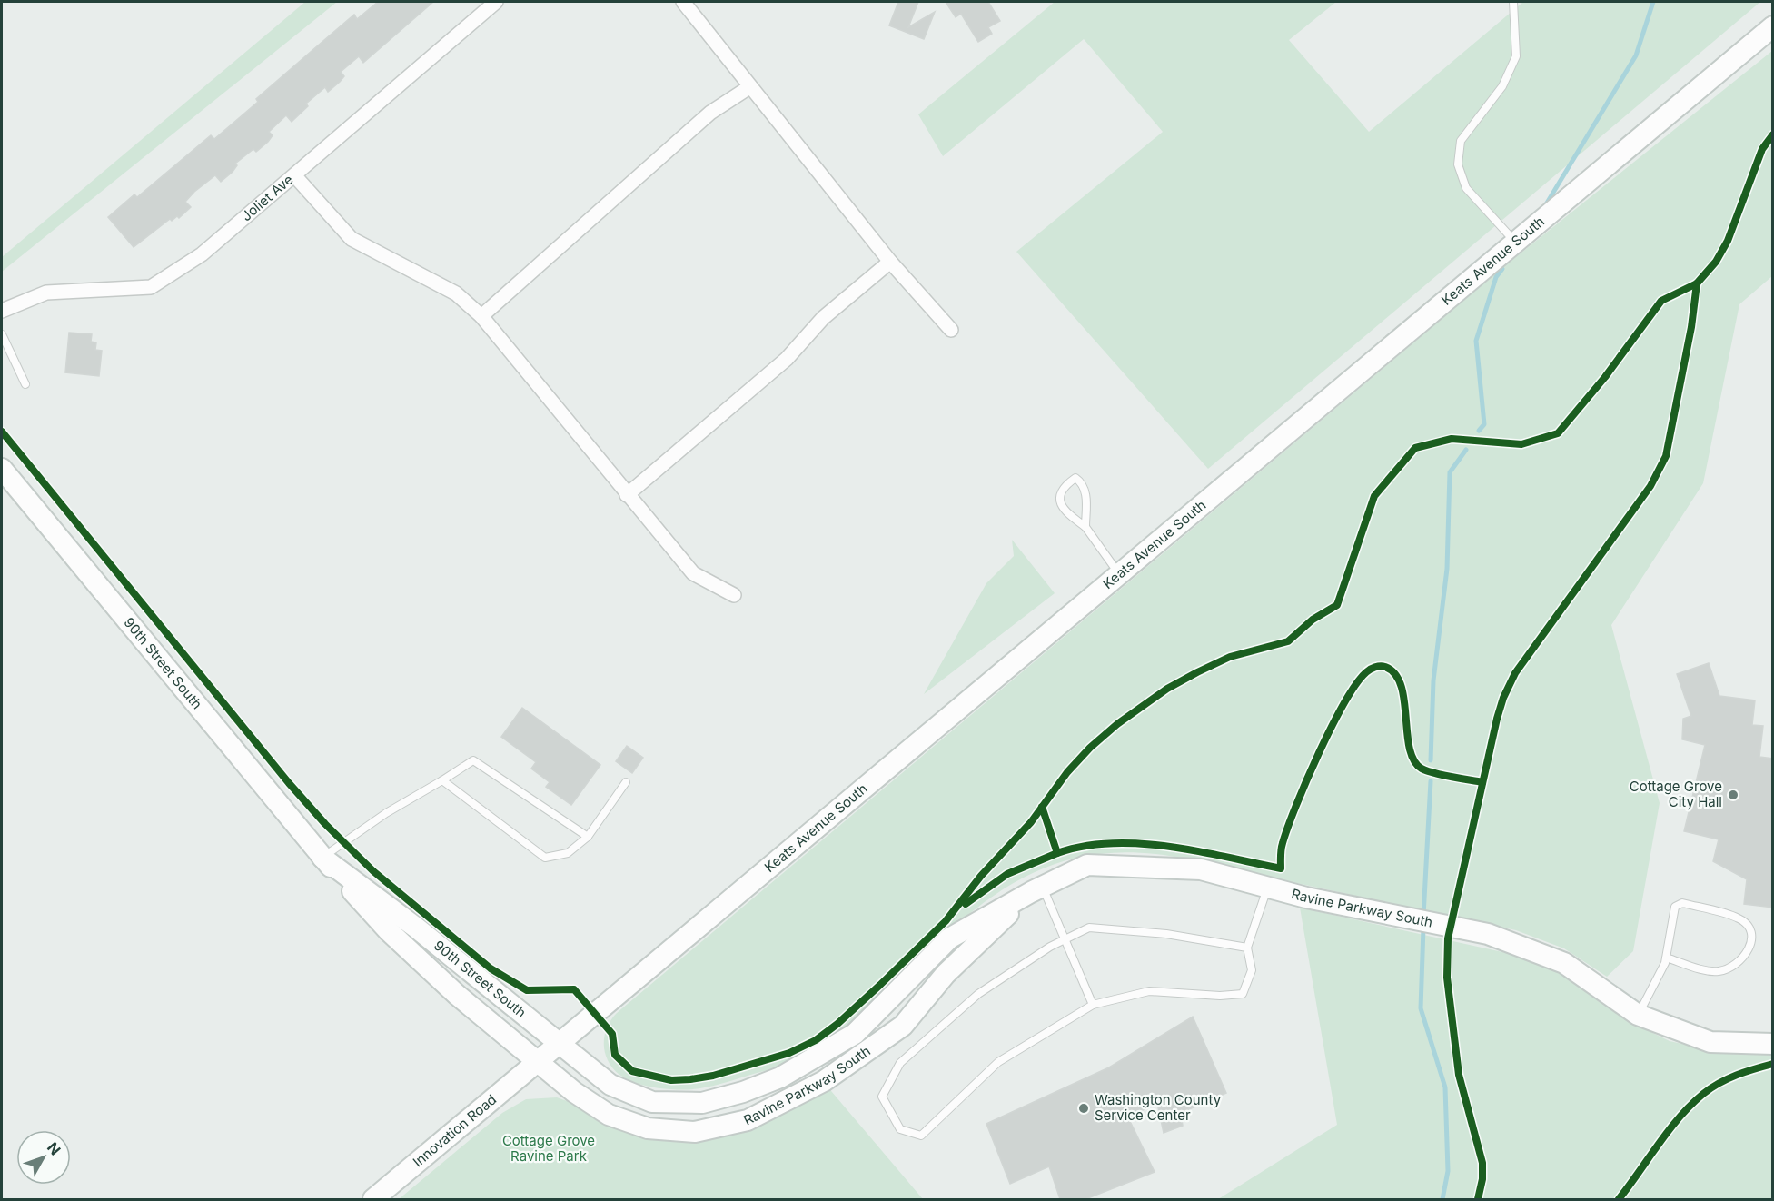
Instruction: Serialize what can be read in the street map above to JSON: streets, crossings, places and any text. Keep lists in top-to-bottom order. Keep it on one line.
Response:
{"streets":{"street":["Joliet Ave","Keats Avenue South","90th Street South","Ravine Parkway South","Innovation Road"]},"crossings":[["Keats Avenue South","90th Street South"],["Keats Avenue South","Ravine Parkway South"],["Keats Avenue South","Innovation Road"],["90th Street South","Ravine Parkway South"],["90th Street South","Innovation Road"],["Ravine Parkway South","Innovation Road"]],"parks":["Cottage Grove Ravine Park"],"places":["Cottage Grove City Hall","Washington County Service Center"],"north":"top right"}
